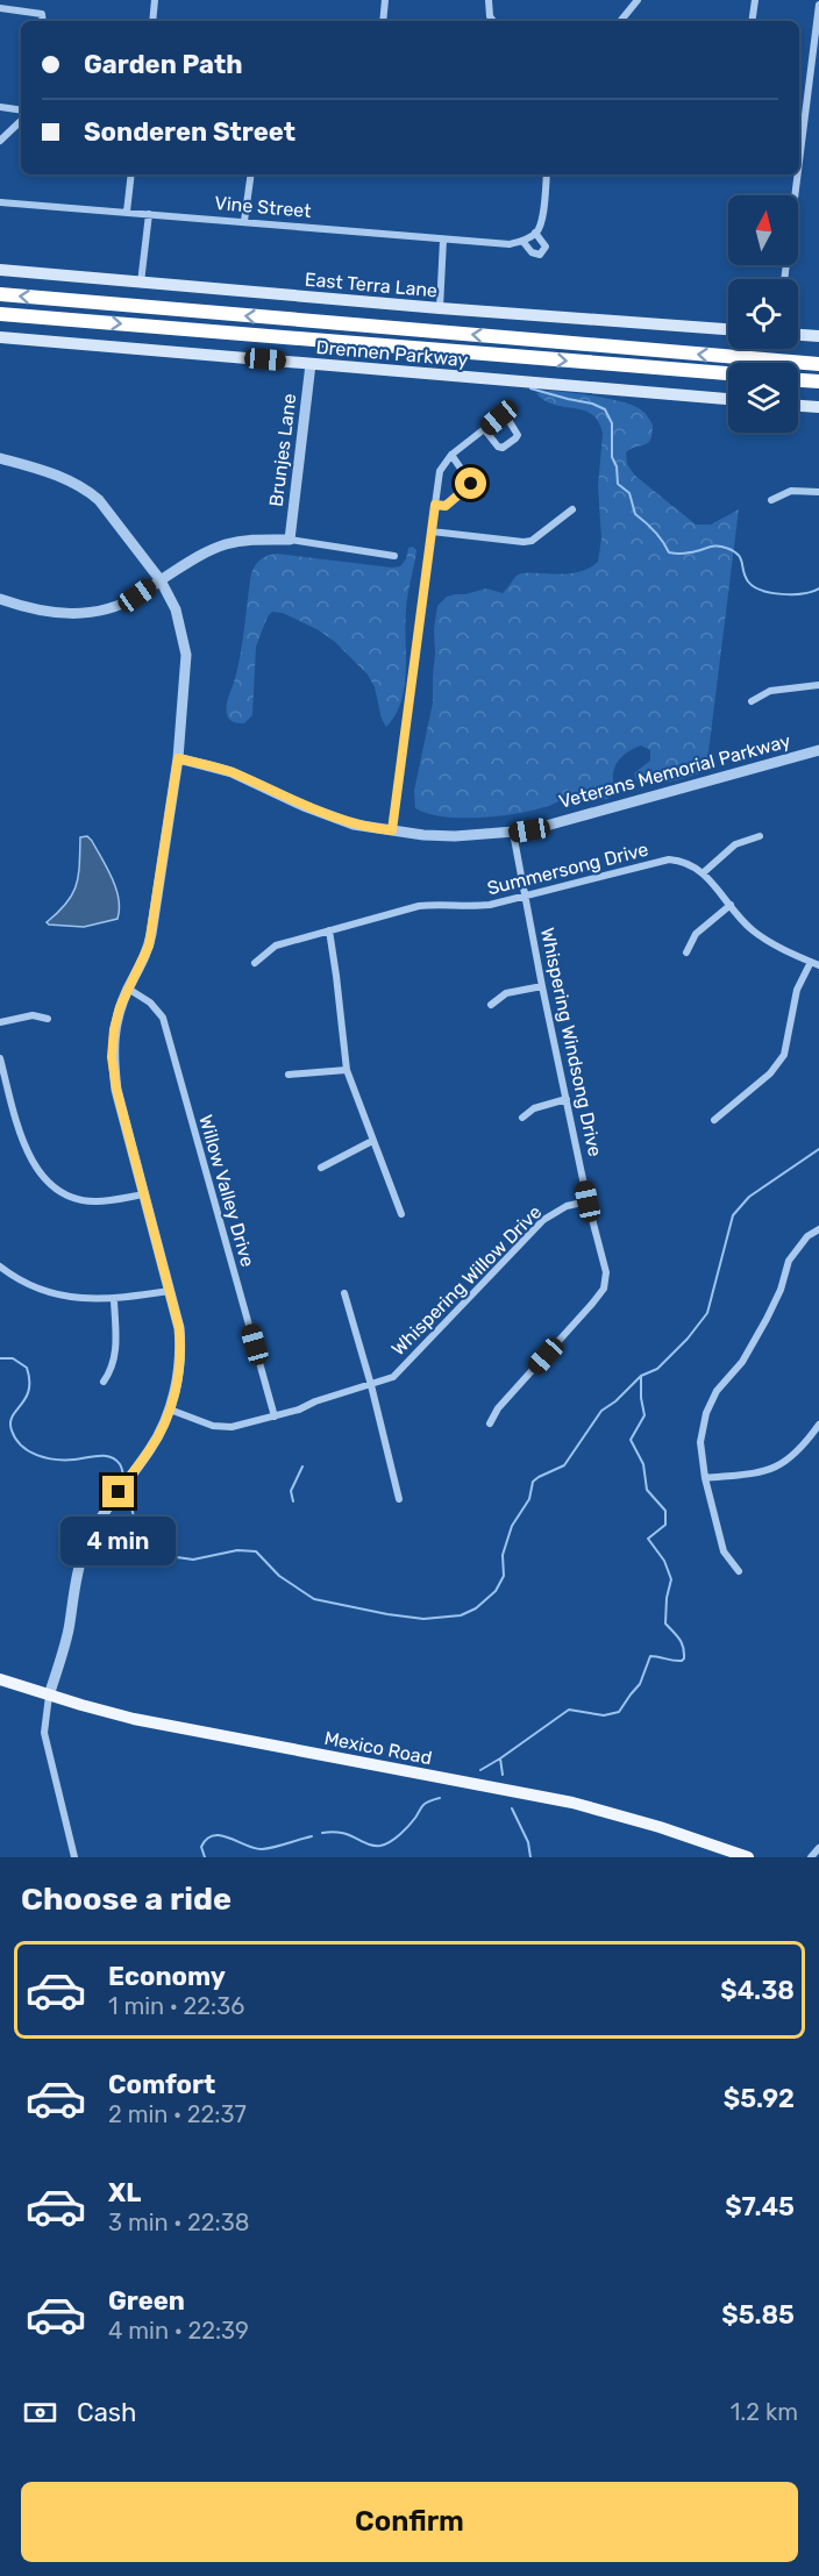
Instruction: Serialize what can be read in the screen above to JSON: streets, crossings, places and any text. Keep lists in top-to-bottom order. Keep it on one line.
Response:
{"streets":{"main road":["East Terra Lane","Drennen Parkway","Mexico Road"],"street":["Vine Street","Brunjes Lane","Veterans Memorial Parkway","Summersong Drive","Whispering Windsong Drive","Willow Valley Drive","Whispering Willow Drive"]},"crossings":[["Drennen Parkway","Brunjes Lane"],["Veterans Memorial Parkway","Whispering Windsong Drive"],["Summersong Drive","Whispering Windsong Drive"],["Whispering Windsong Drive","Whispering Willow Drive"],["Willow Valley Drive","Whispering Willow Drive"]],"north":"top","page":{"banner":["Garden Path","Sonderen Street"],"bubble":"4 min","heading":"Choose a ride","list":[{"name":"Economy","note":"1 min · 22:36","value":"$4.38"},{"name":"Comfort","note":"2 min · 22:37","value":"$5.92"},{"name":"XL","note":"3 min · 22:38","value":"$7.45"},{"name":"Green","note":"4 min · 22:39","value":"$5.85"}],"pay":["Cash","1.2 km"],"buttons":"Confirm"}}
